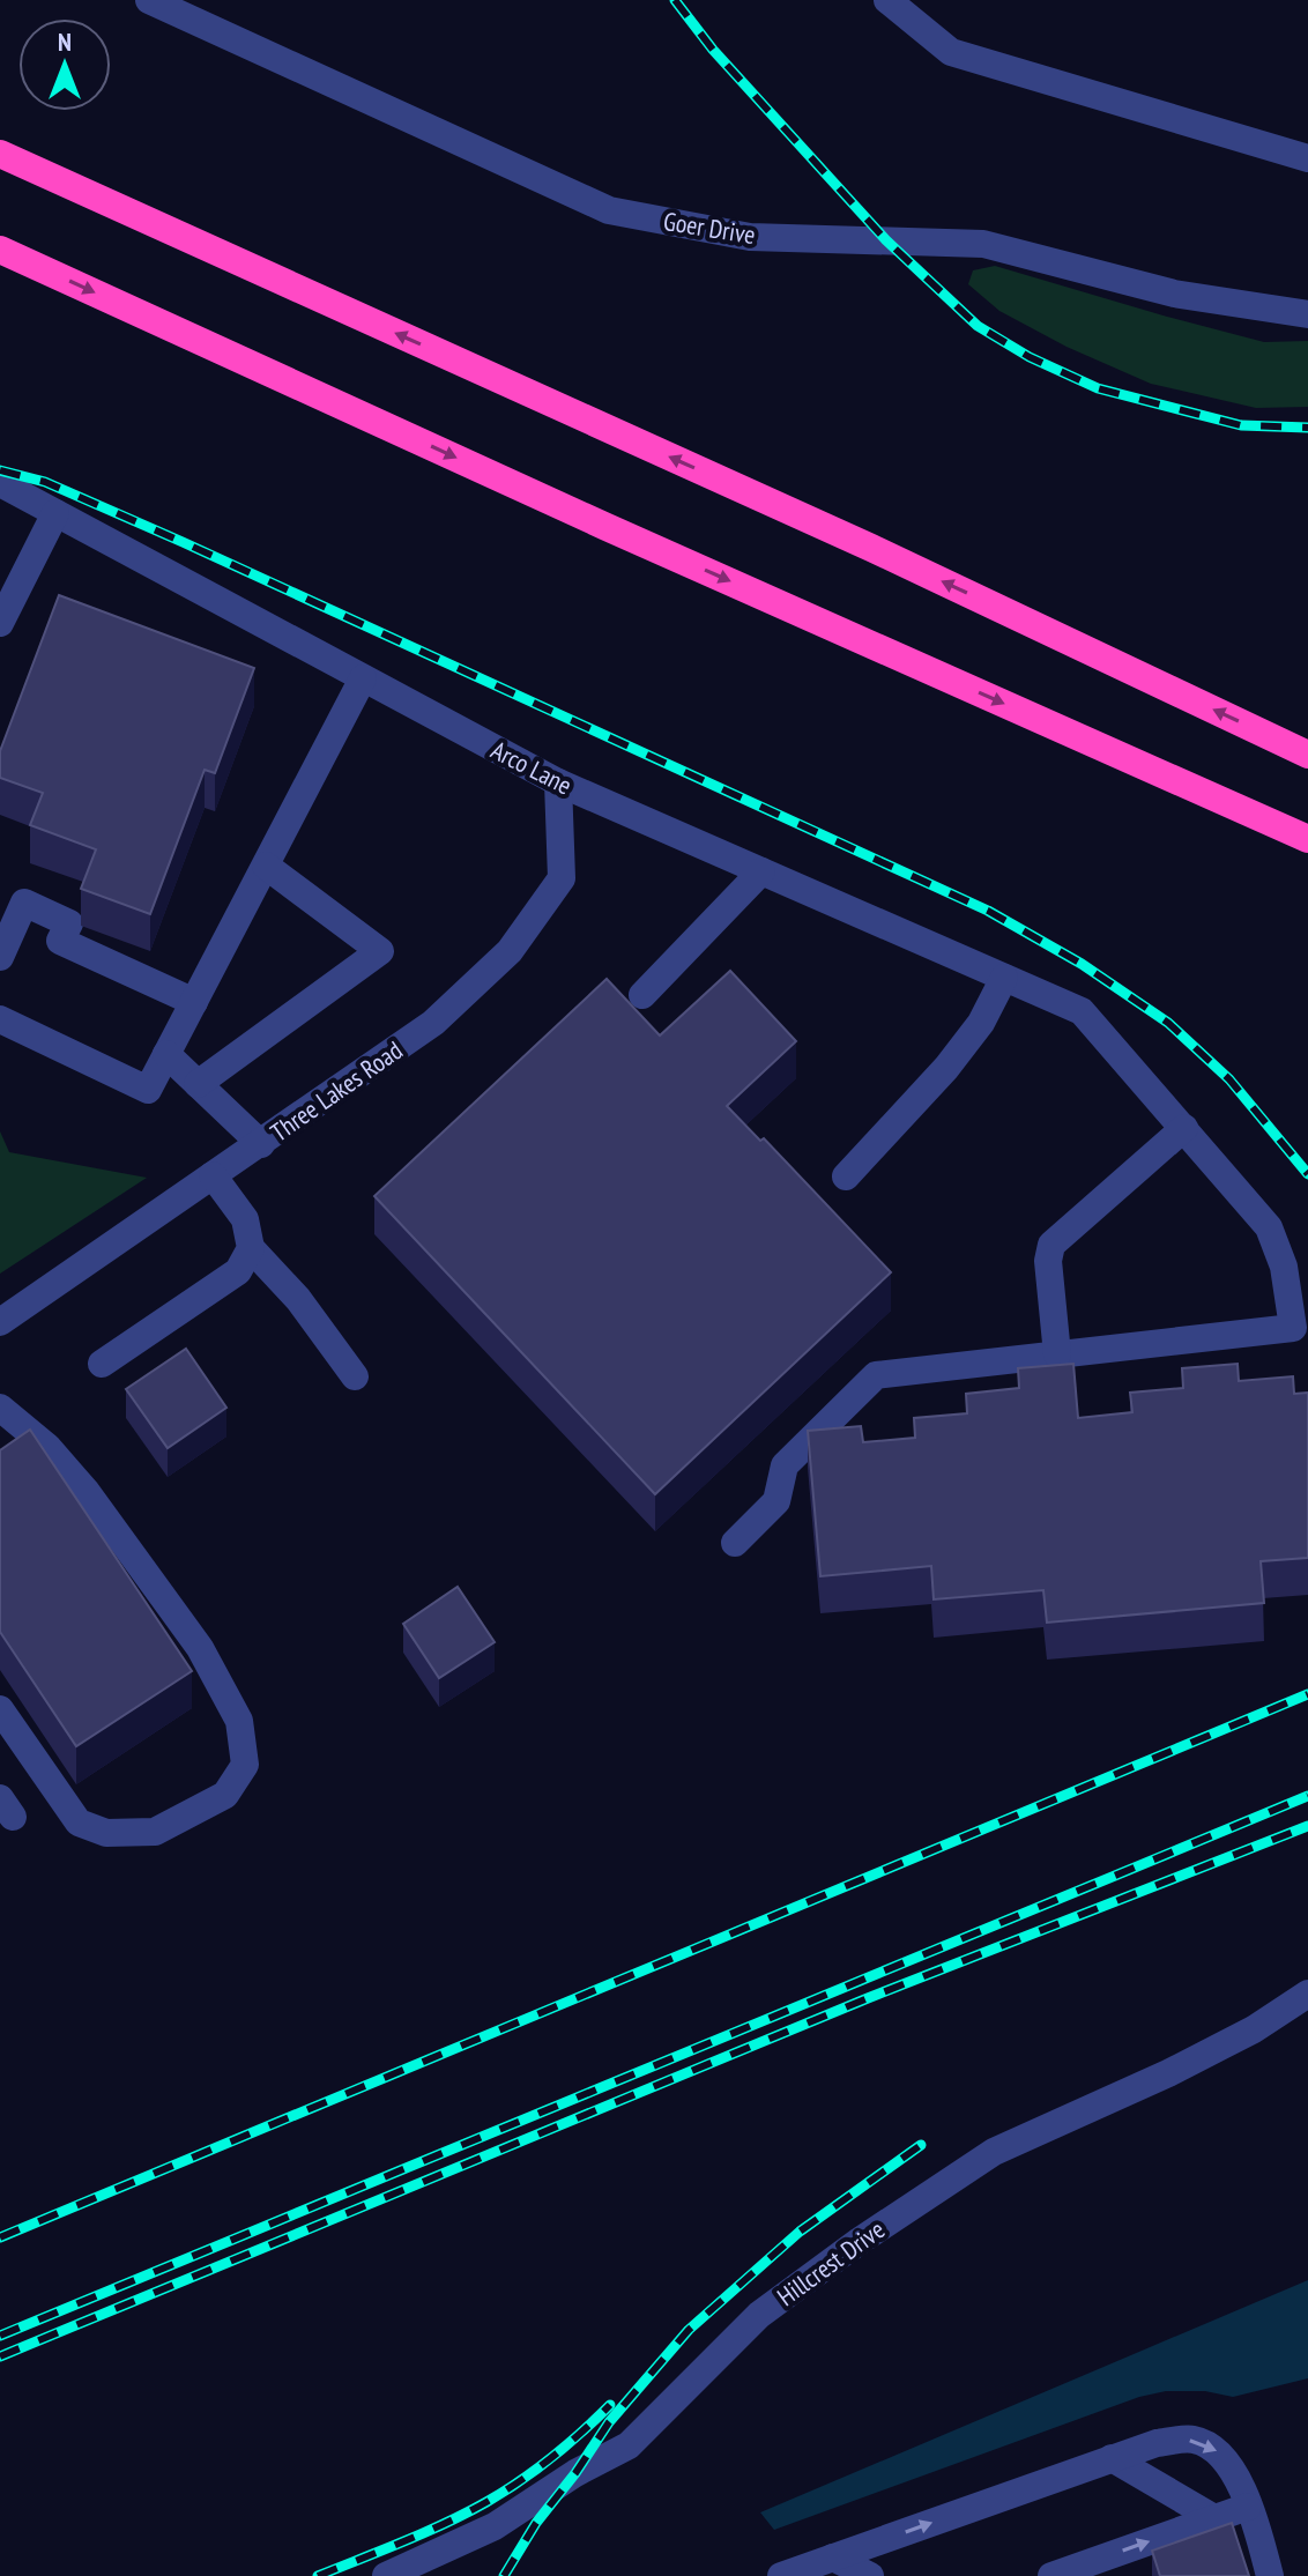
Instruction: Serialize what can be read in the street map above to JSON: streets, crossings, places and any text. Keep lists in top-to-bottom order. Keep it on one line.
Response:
{"streets":{"street":["Goer Drive","Arco Lane","Three Lakes Road","Hillcrest Drive"]},"crossings":[["Arco Lane","Three Lakes Road"]],"north":"top"}
